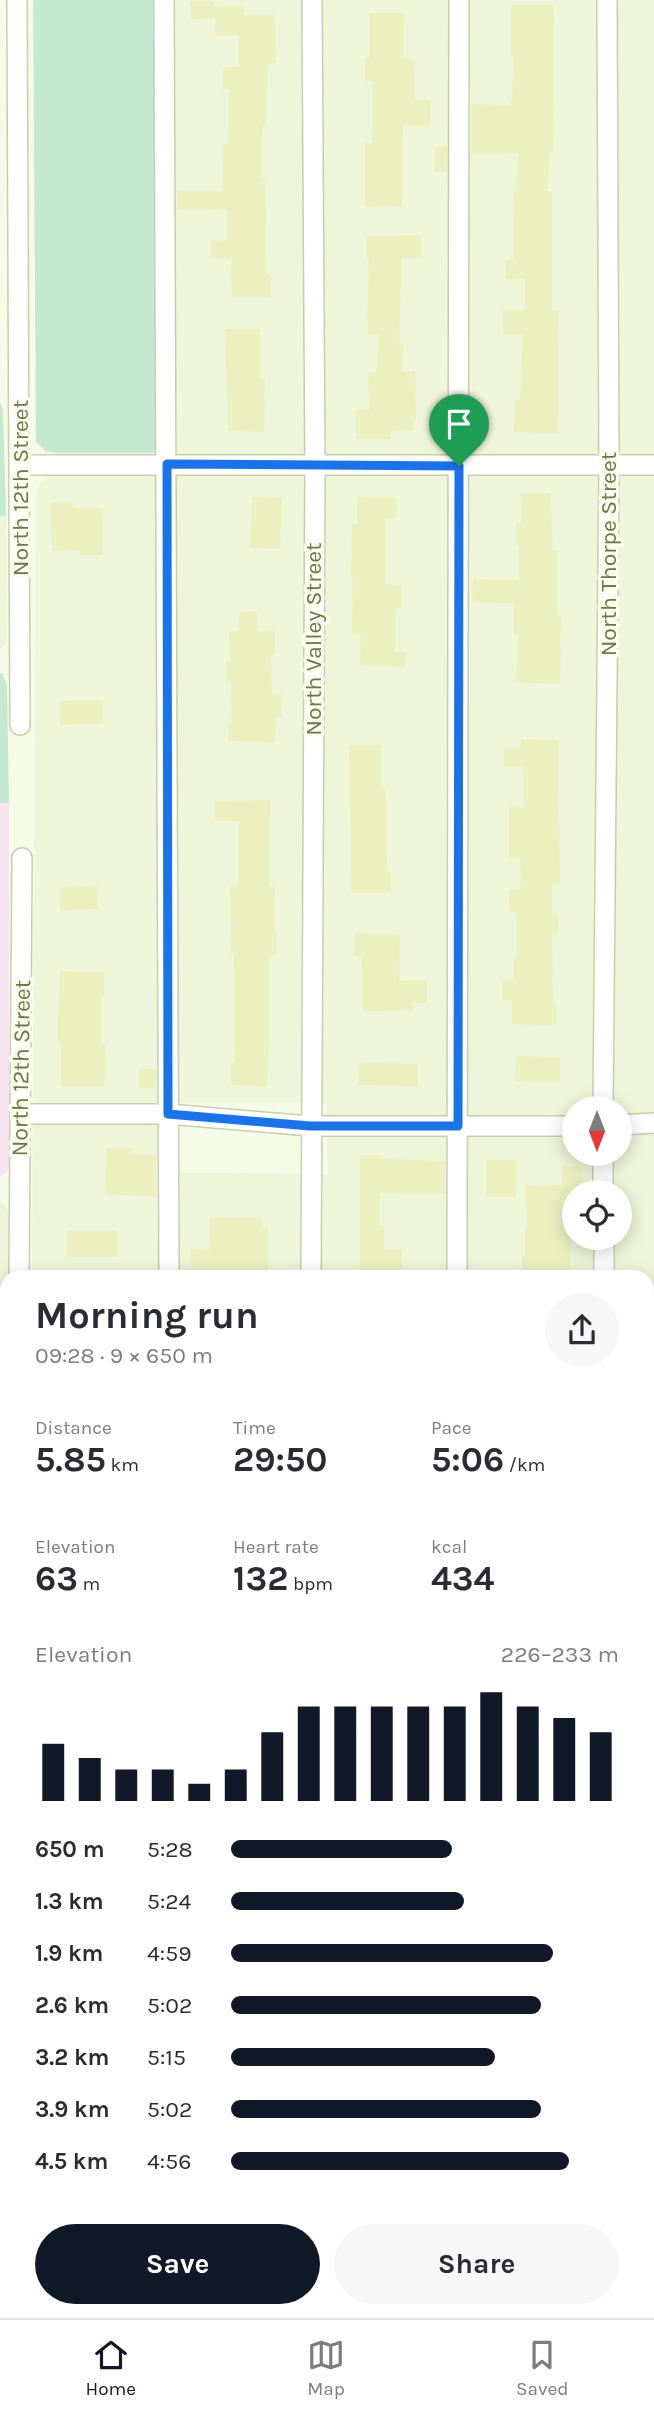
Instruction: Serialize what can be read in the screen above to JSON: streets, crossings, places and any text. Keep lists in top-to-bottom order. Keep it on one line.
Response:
{"streets":{"street":["North 12th Street","North Thorpe Street","North Valley Street"]},"north":"bottom","page":{"heading":["Morning run","09:28 · 9 × 650 m"],"stats":[["Distance","5.85 km"],["Time","29:50"],["Pace","5:06 /km"],["Elevation","63 m"],["Heart rate","132 bpm"],["kcal","434"]],"chart":["Elevation","226–233 m"],"list":[{"name":"650 m","note":"5:28"},{"name":"1.3 km","note":"5:24"},{"name":"1.9 km","note":"4:59"},{"name":"2.6 km","note":"5:02"},{"name":"3.2 km","note":"5:15"},{"name":"3.9 km","note":"5:02"},{"name":"4.5 km","note":"4:56"}],"buttons":["Save","Share"],"tabs":["Home","Map","Saved"]}}
